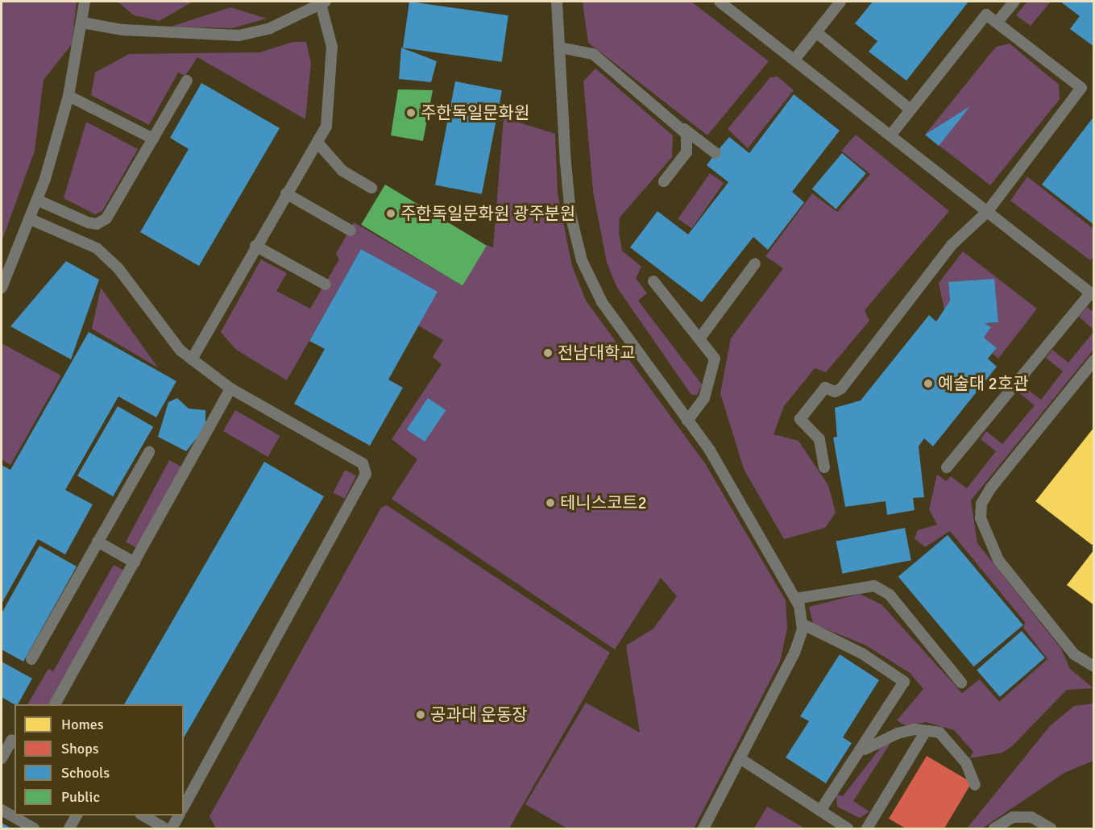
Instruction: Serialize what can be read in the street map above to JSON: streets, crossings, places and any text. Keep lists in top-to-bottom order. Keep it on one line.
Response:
{"places":["주한독일문화원","주한독일문화원 광주분원","전남대학교","예술대 2호관","테니스코트2","공과대 운동장"],"legend":["Homes","Shops","Schools","Public"]}
